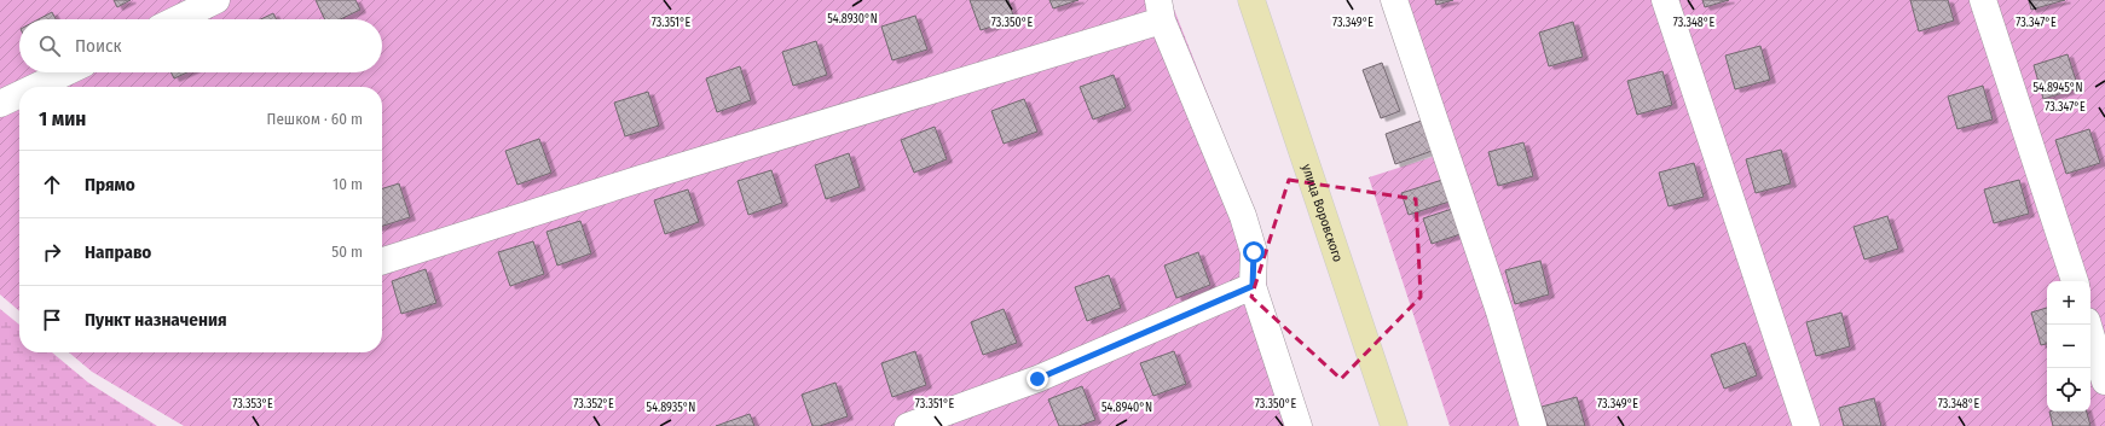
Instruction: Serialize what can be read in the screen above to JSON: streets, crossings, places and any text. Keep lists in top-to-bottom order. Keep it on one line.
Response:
{"streets":{"main road":["улица Воровского"]},"page":{"search":"Поиск","heading":["1 мин","Пешком · 60 m"],"list":[["Прямо","10 m"],["Направо","50 m"],"Пункт назначения"],"map_buttons":["+","−"]},"coordinates":["54.8930°N","73.351°E","73.350°E","73.349°E","73.348°E","73.347°E","54.8945°N","73.353°E","73.352°E","54.8935°N","54.8940°N"]}
